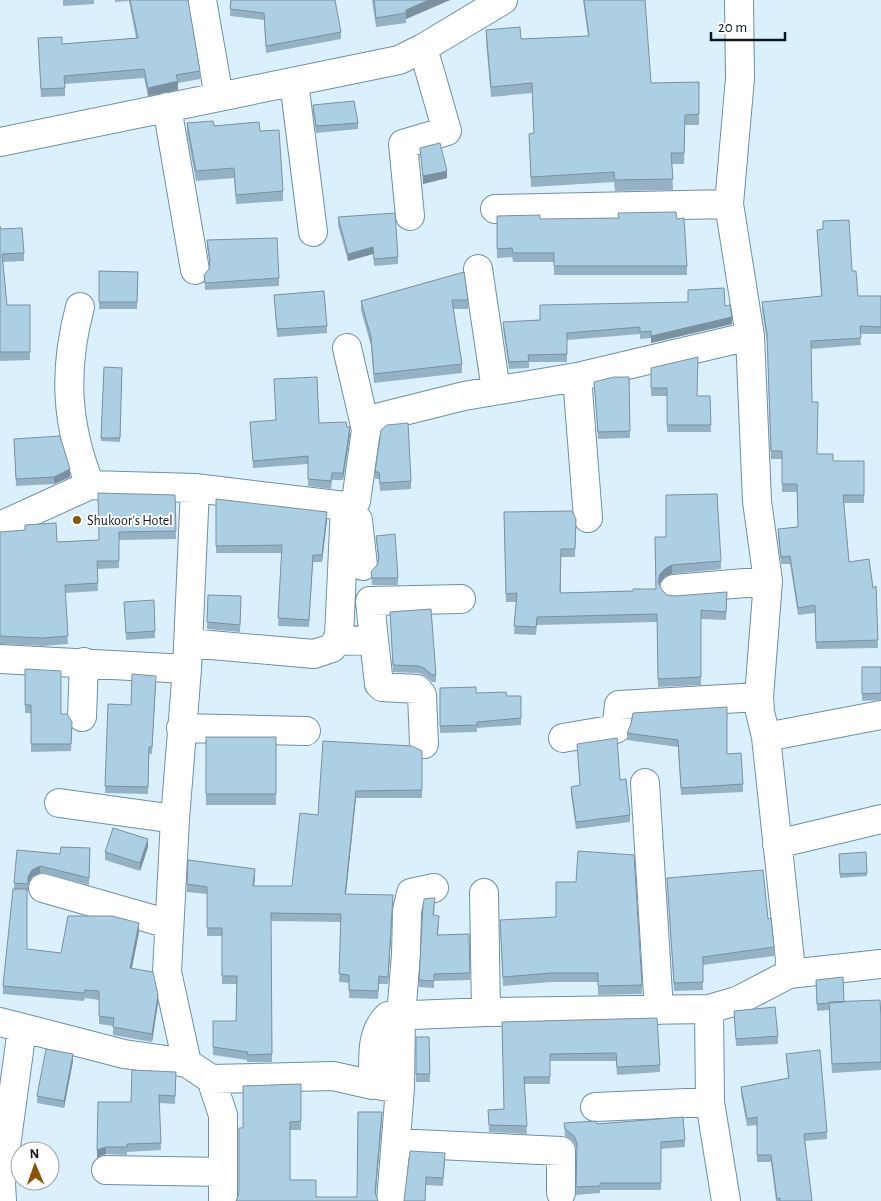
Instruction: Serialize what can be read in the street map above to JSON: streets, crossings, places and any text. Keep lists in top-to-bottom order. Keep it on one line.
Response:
{"places":["Shukoor's Hotel"],"scale_bar":"20 m","north":"top"}
